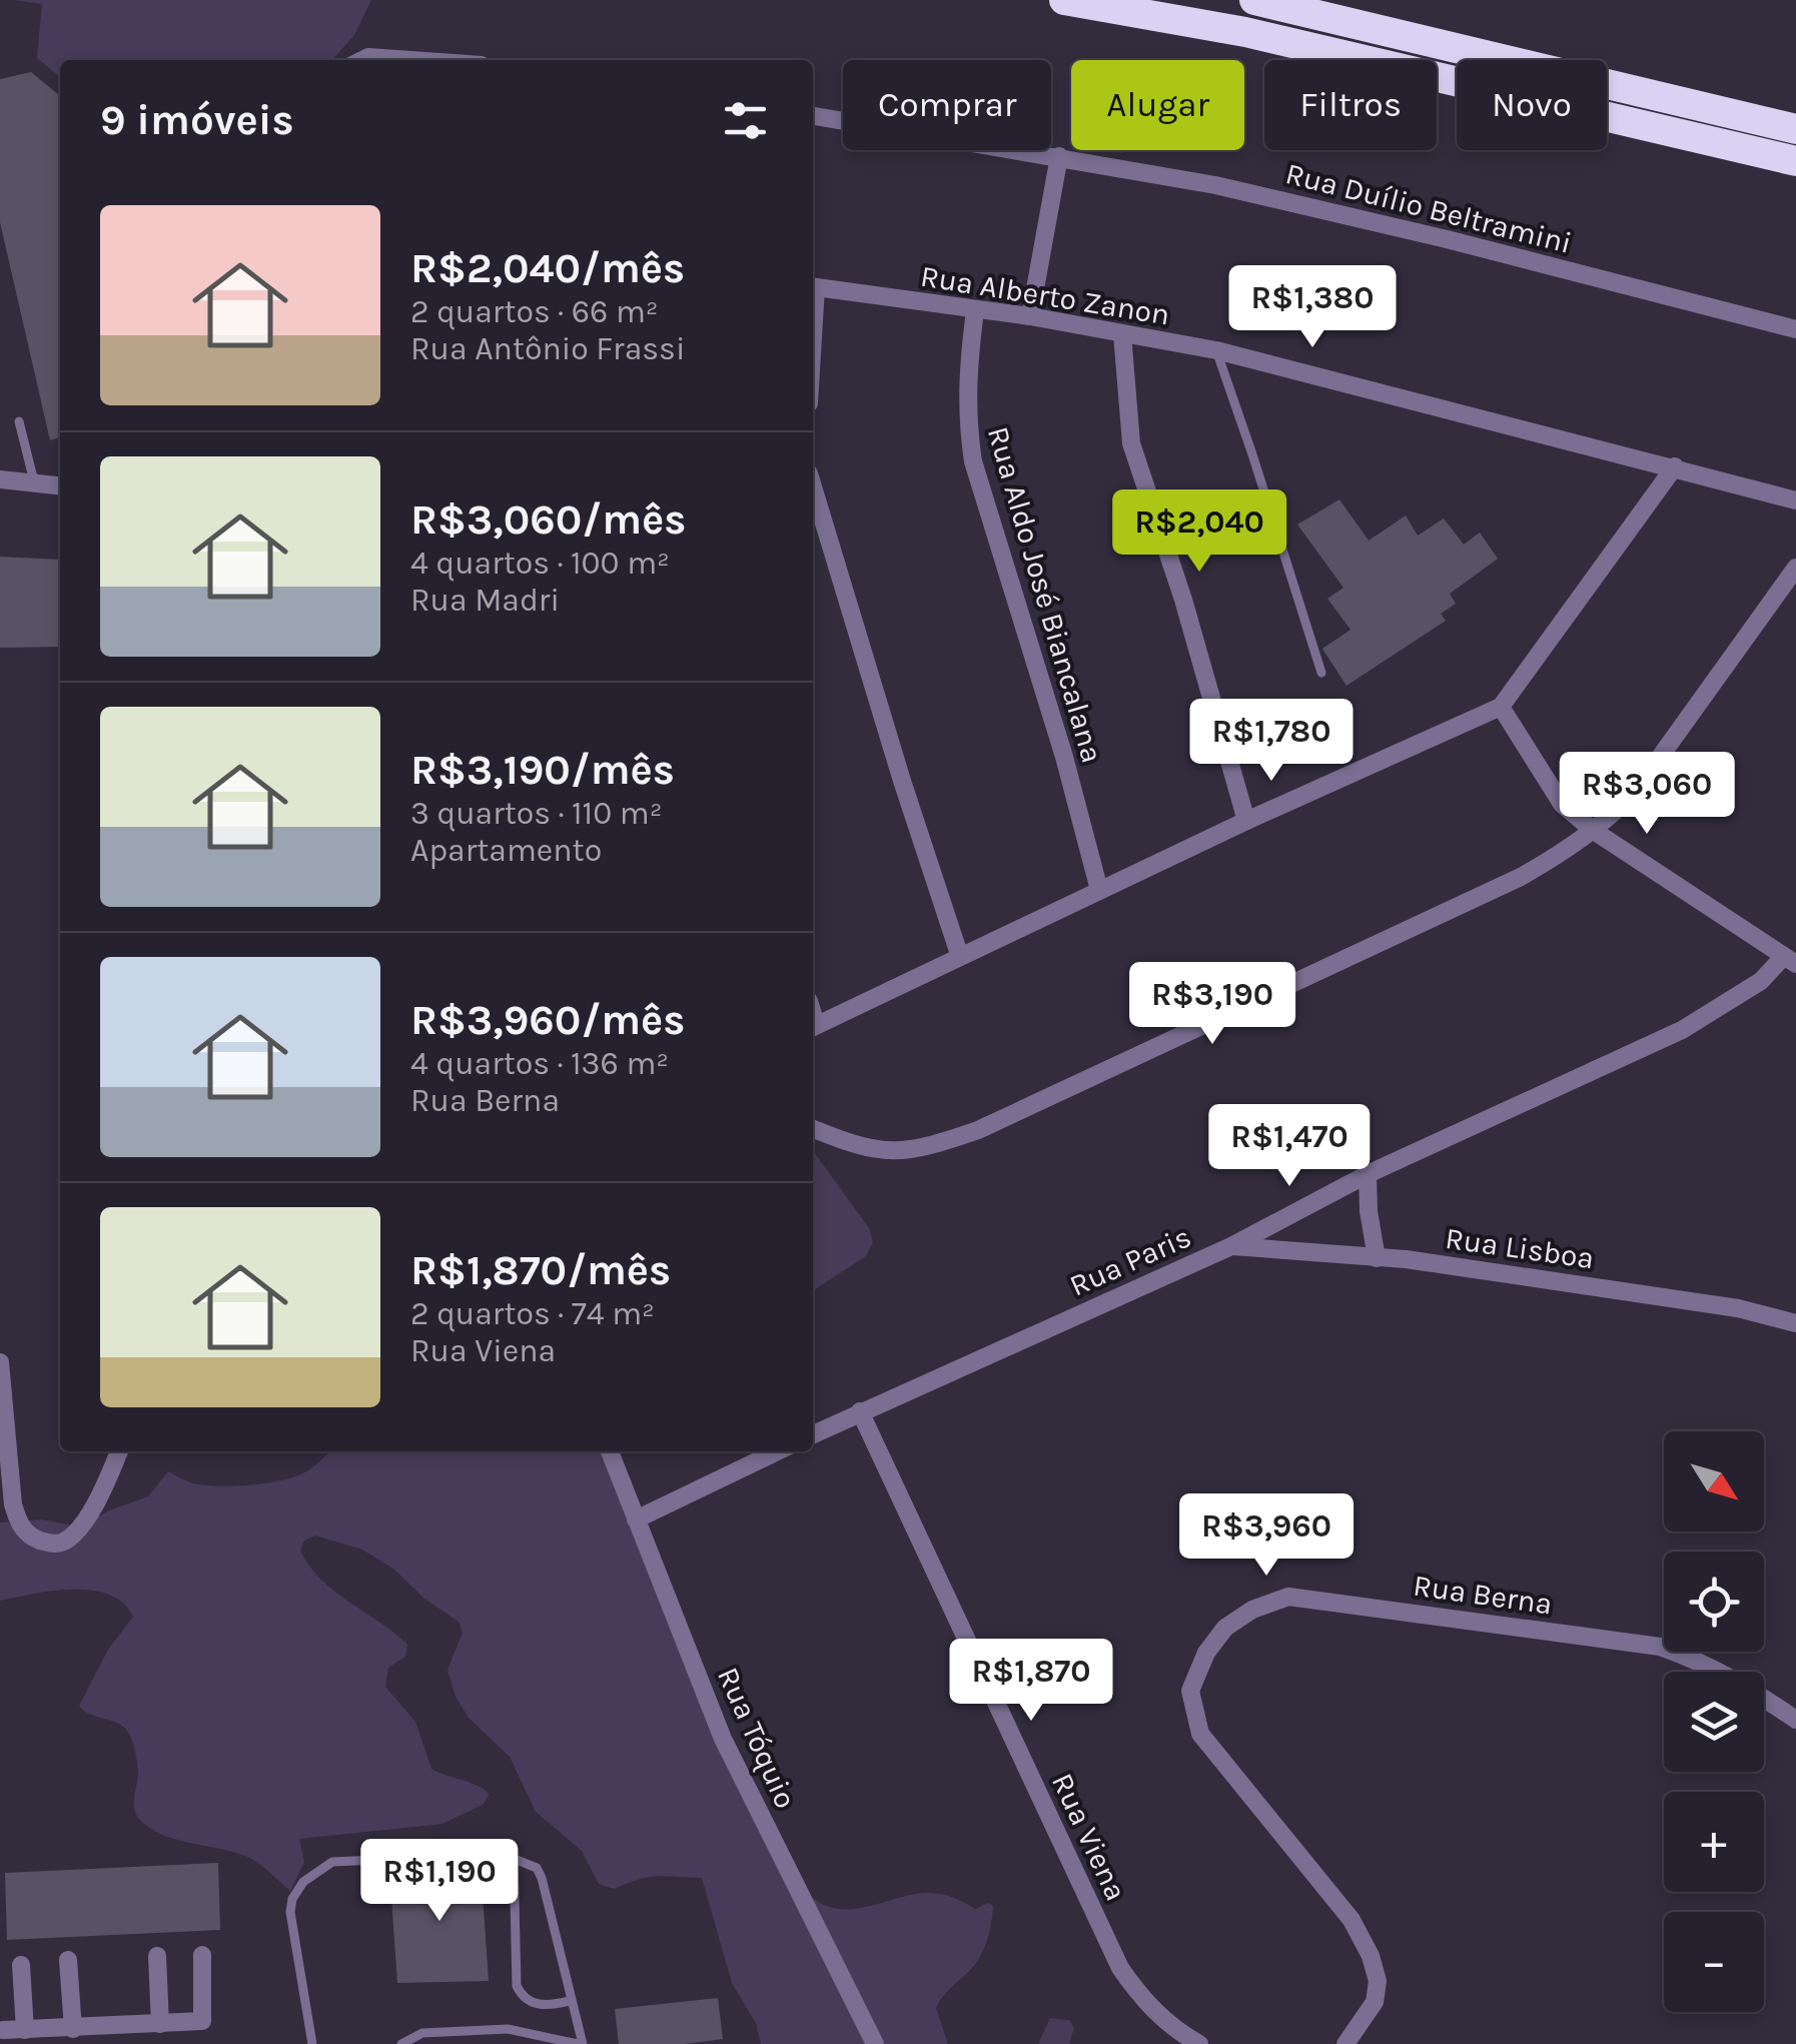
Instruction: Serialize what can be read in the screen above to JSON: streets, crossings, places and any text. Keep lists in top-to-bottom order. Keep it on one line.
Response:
{"streets":{"street":["Rua Duílio Beltramini","Rua Alberto Zanon","Rua Aldo José Biancalana","Rua Lisboa","Rua Paris","Rua Berna","Rua Tóquio","Rua Viena"]},"crossings":[["Rua Alberto Zanon","Rua Aldo José Biancalana"],["Rua Lisboa","Rua Paris"],["Rua Paris","Rua Viena"]],"north":"bottom right","page":{"chip":["Comprar","Alugar","Filtros","Novo"],"heading":"9 imóveis","list":[{"name":"R$2,040/mês","note":"2 quartos · 66 m² · Rua Antônio Frassi"},{"name":"R$3,060/mês","note":"4 quartos · 100 m² · Rua Madri"},{"name":"R$3,190/mês","note":"3 quartos · 110 m² · Apartamento"},{"name":"R$3,960/mês","note":"4 quartos · 136 m² · Rua Berna"},{"name":"R$1,870/mês","note":"2 quartos · 74 m² · Rua Viena"}],"price":["R$1,380","R$2,040","R$1,780","R$3,060","R$3,190","R$1,470","R$3,960","R$1,870","R$1,190"],"map_buttons":["+","−"]}}
